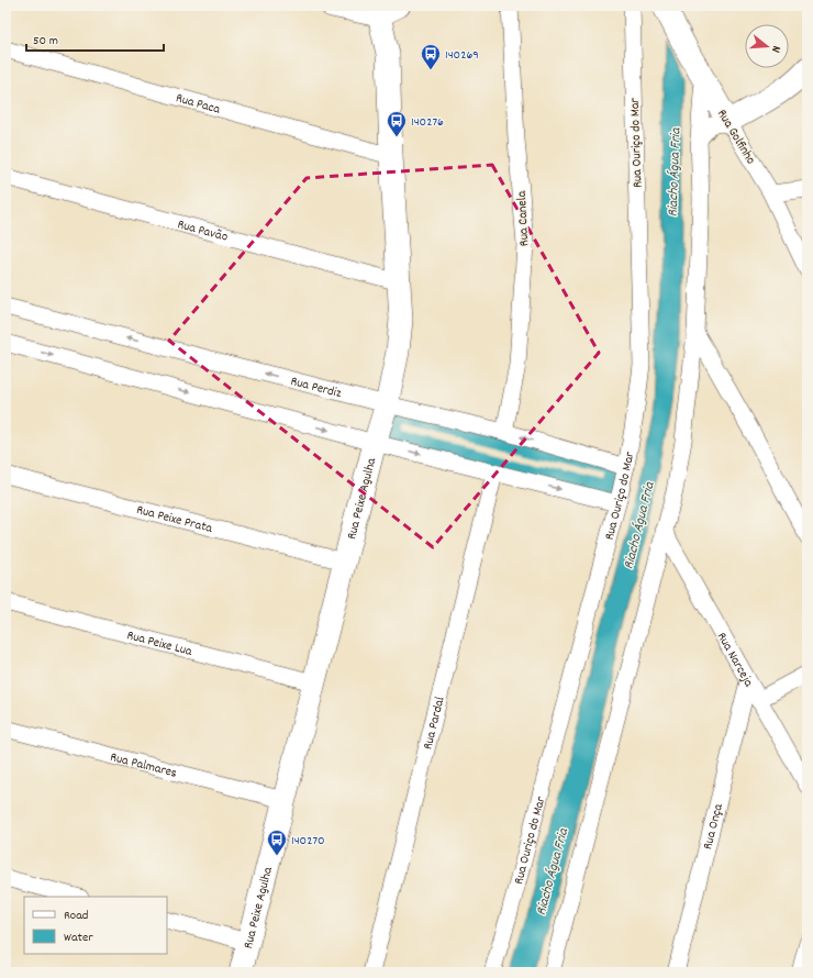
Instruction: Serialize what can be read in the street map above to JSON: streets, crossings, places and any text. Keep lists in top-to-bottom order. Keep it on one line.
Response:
{"streets":{"street":["Rua Paca","Rua Golfinho","Rua Ouriço do Mar","Rua Canela","Rua Pavão","Rua Perdiz","Rua Peixe Agulha","Rua Peixe Prata","Rua Peixe Lua","Rua Narceja","Rua Pardal","Rua Palmares","Rua Onça"]},"crossings":[["Rua Paca","Rua Peixe Agulha"],["Rua Ouriço do Mar","Rua Perdiz"],["Rua Canela","Rua Perdiz"],["Rua Pavão","Rua Peixe Agulha"],["Rua Perdiz","Rua Peixe Agulha"],["Rua Peixe Agulha","Rua Peixe Prata"],["Rua Peixe Agulha","Rua Peixe Lua"],["Rua Peixe Agulha","Rua Palmares"],["Rua Narceja","Rua Onça"]],"water":["Riacho Água Fria"],"places":{"bus stop":["140269","140276","140270"]},"legend":["Road","Water"],"scale_bar":"50 m","north":"right"}
